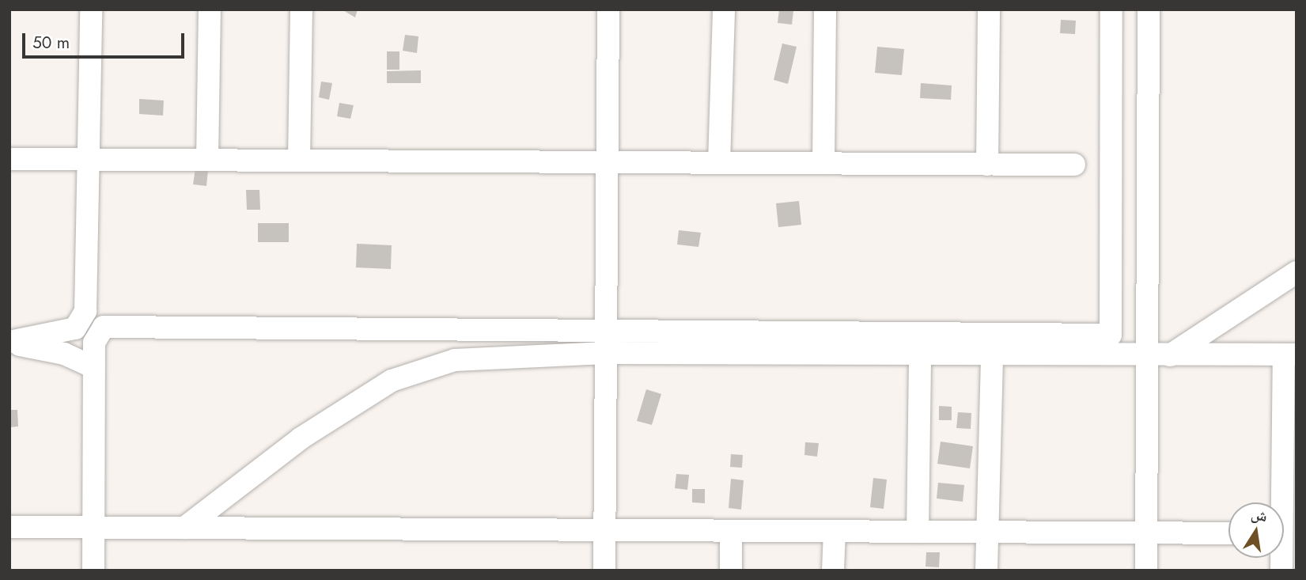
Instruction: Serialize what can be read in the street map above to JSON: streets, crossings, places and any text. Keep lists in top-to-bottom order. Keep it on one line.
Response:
{"scale_bar":"50 m","north":"top"}
